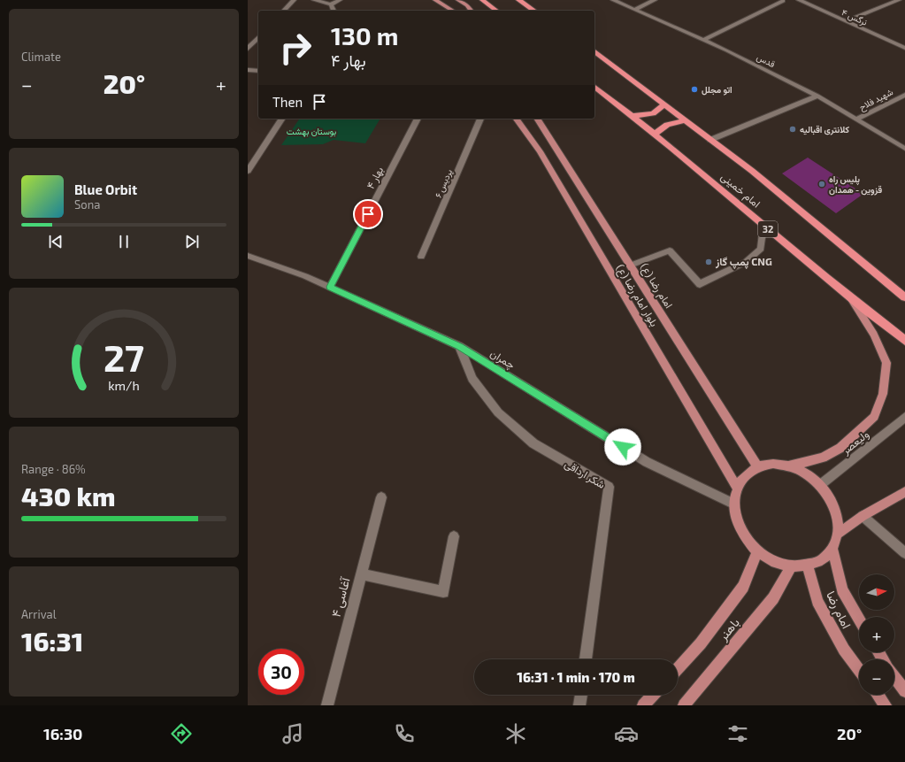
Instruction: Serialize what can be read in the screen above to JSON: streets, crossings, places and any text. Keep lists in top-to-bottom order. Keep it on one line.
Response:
{"streets":{"highway":["امام خمینی","32"],"main road":["امام رضا (ع)","بلوار امام رضا (ع)","امام رضا","باهنر"],"street":["نرگس ۴","قدس","شهید فلاح","بهار ۴","پردیس ۶","چمران","ولیعصر","شکر ارداقی","آغاسی ۴"]},"crossings":[["قدس","شهید فلاح"],["بهار ۴","چمران"],["امام رضا (ع)","بلوار امام رضا (ع)"],["امام رضا (ع)","چمران"],["امام رضا (ع)","ولیعصر"],["امام رضا (ع)","امام رضا"],["امام رضا (ع)","باهنر"],["بلوار امام رضا (ع)","چمران"],["بلوار امام رضا (ع)","ولیعصر"],["بلوار امام رضا (ع)","امام رضا"],["بلوار امام رضا (ع)","باهنر"],["چمران","ولیعصر"],["چمران","شکر ارداقی"],["چمران","امام رضا"],["چمران","باهنر"],["ولیعصر","امام رضا"],["ولیعصر","باهنر"],["امام رضا","باهنر"]],"parks":["بوستان بهشت"],"places":["اتو مجلل","کلانتری اقبالیه","پلیس راه قزوین - همدان","پمپ گاز CNG"],"north":"right","page":{"tile":["Climate",["Range · 86%","430 km"],["Arrival","16:31"]],"turn":["130 m","بهار ۴"],"heat":["−","20°","+"],"then":"Then","song":["Blue Orbit","Sona"],"map_buttons":["+","−"],"limit":"30","trip":"16:31 · 1 min · 170 m","tabs":["16:30","20°"],"gauge":["27","km/h"]}}
